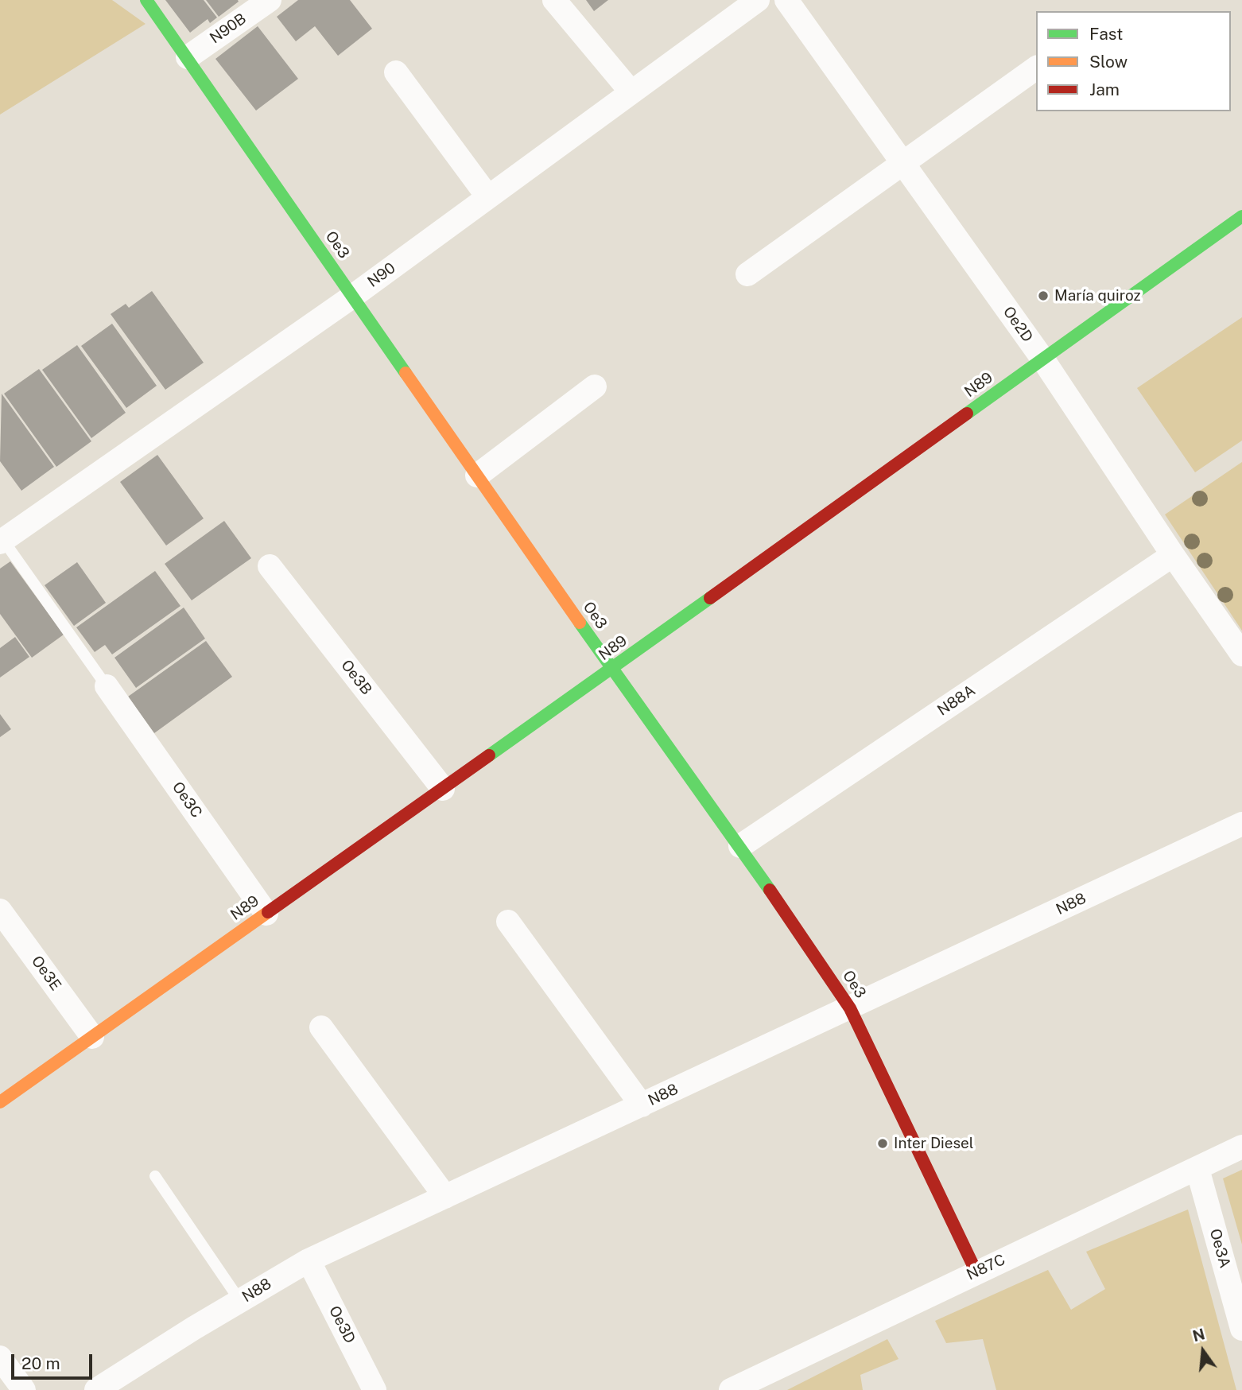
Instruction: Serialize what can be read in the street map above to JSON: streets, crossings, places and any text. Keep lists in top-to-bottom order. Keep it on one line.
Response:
{"streets":{"street":["N90B","Oe3","N90","Oe2D","N89","Oe3B","N88A","Oe3C","N88","Oe3E","Oe3A","N87C","Oe3D"]},"crossings":[["N90B","Oe3"],["Oe3","N90"],["Oe3","N89"],["Oe3","N88A"],["Oe3","N88"],["Oe3","N87C"],["Oe2D","N89"],["Oe2D","N88A"],["N89","Oe3B"],["N89","Oe3C"],["N89","Oe3E"],["N88","Oe3D"],["Oe3A","N87C"]],"places":["María quiroz","Inter Diesel"],"legend":["Fast","Slow","Jam"],"scale_bar":"20 m","north":"top"}
